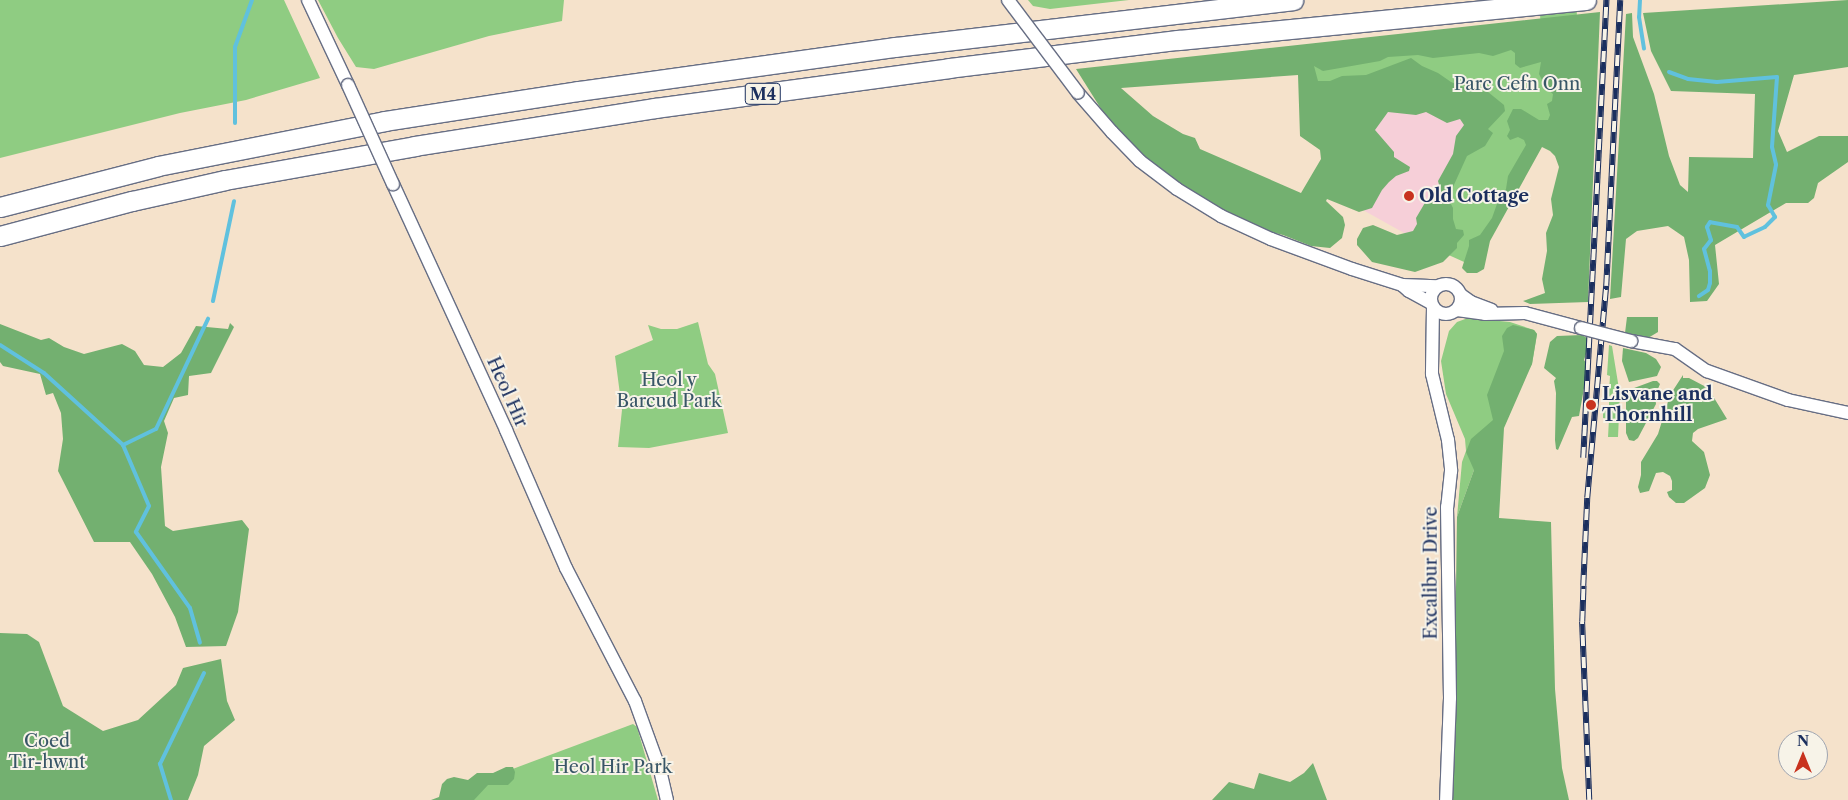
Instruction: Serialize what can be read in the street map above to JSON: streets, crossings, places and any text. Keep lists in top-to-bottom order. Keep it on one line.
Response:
{"streets":{"highway":["M4"],"street":["Heol Hir","Excalibur Drive"]},"parks":["Parc Cefn Onn","Heol y Barcud Park","Coed Tir-hwnt","Heol Hir Park"],"places":["Old Cottage","Lisvane and Thornhill"],"north":"top"}
